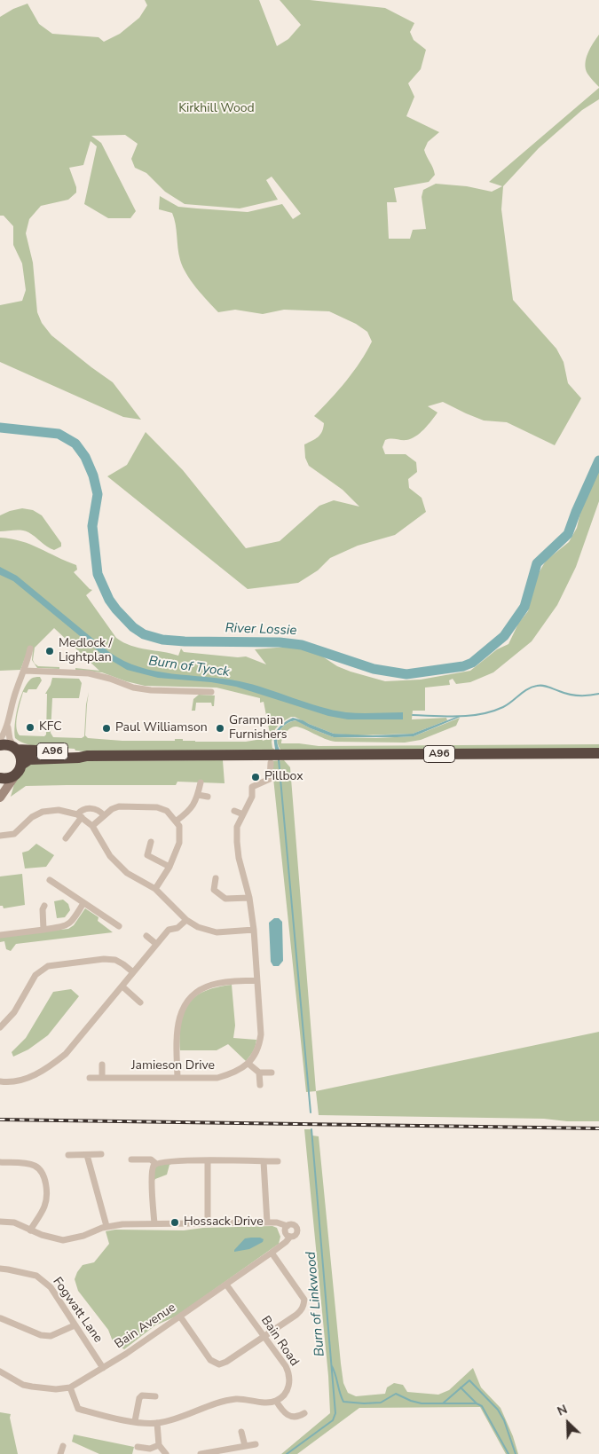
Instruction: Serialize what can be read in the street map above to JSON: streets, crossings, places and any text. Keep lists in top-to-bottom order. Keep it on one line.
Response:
{"streets":{"highway":["A96"],"street":["Jamieson Drive","Fogwatt Lane","Bain Avenue","Bain Road"]},"crossings":[["A96","Jamieson Drive"],["Fogwatt Lane","Bain Avenue"],["Bain Avenue","Bain Road"]],"water":["River Lossie","Burn of Tyock","Burn of Linkwood"],"parks":["Kirkhill Wood"],"places":["Medlock / Lightplan","KFC","Paul Williamson","Grampian Furnishers","Pillbox","Hossack Drive"],"north":"top left"}
